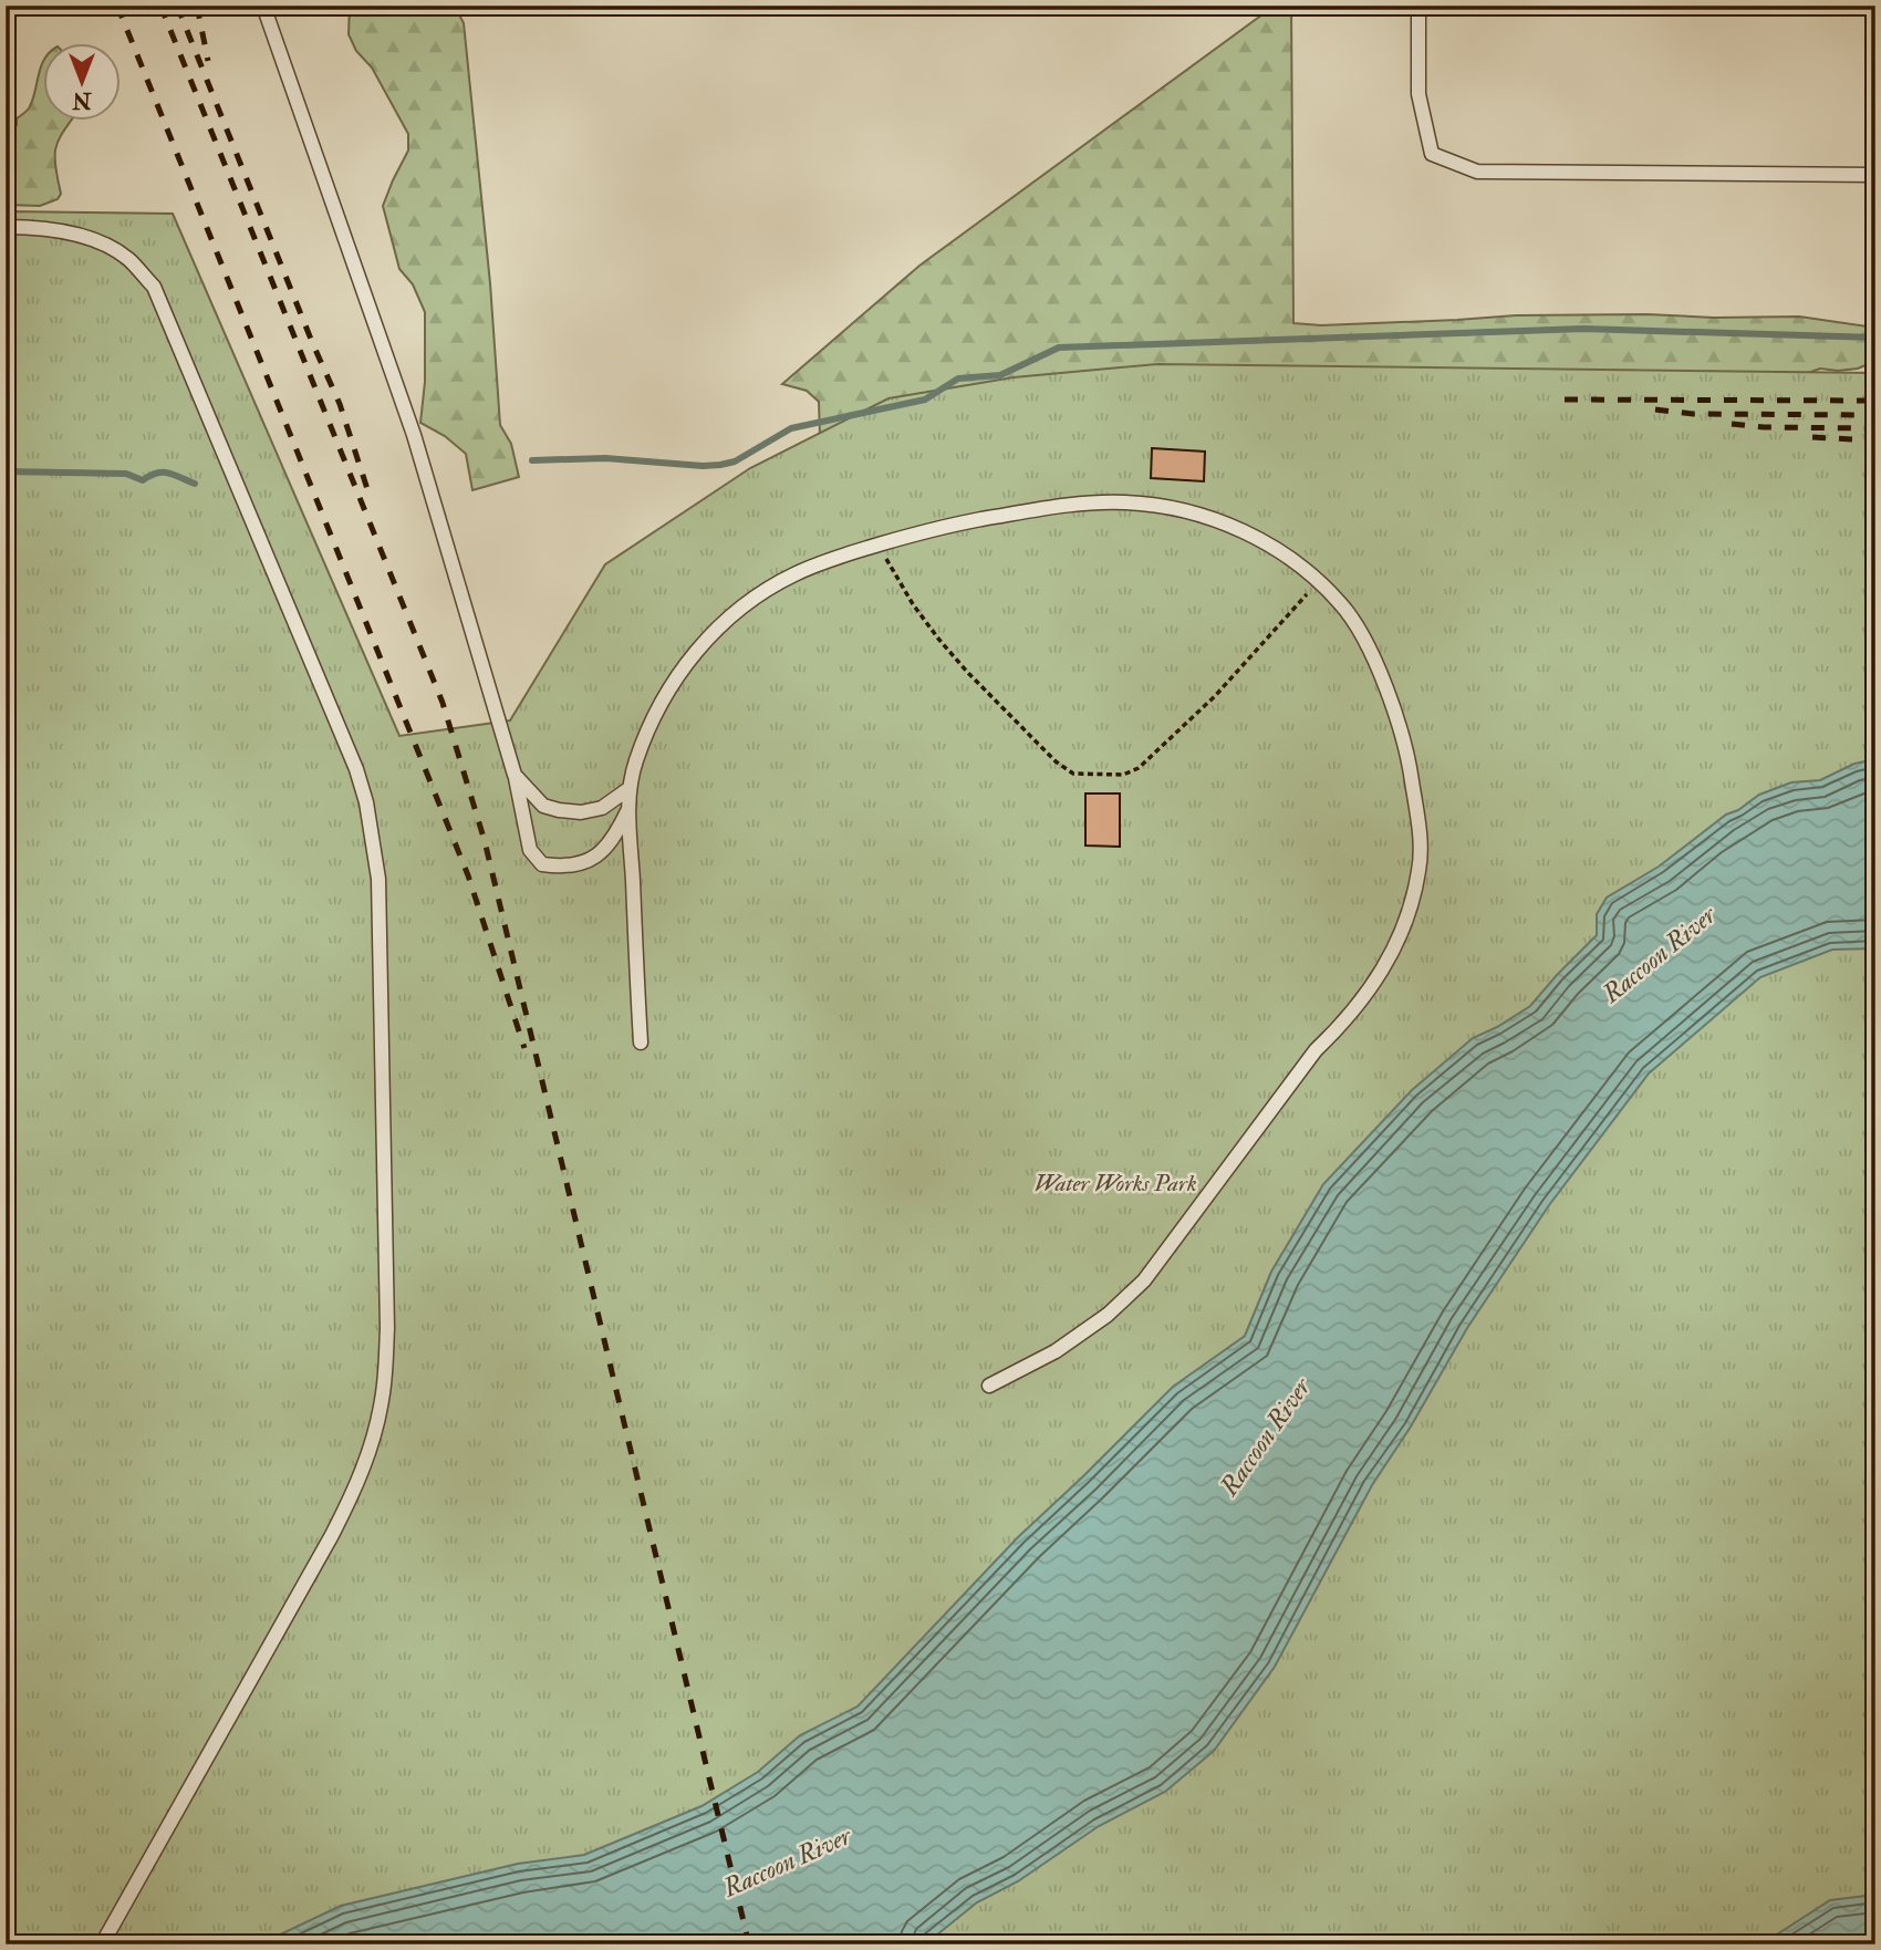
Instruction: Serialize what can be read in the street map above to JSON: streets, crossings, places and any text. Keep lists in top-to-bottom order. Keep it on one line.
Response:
{"water":["Raccoon River"],"parks":["Water Works Park"],"north":"bottom"}
